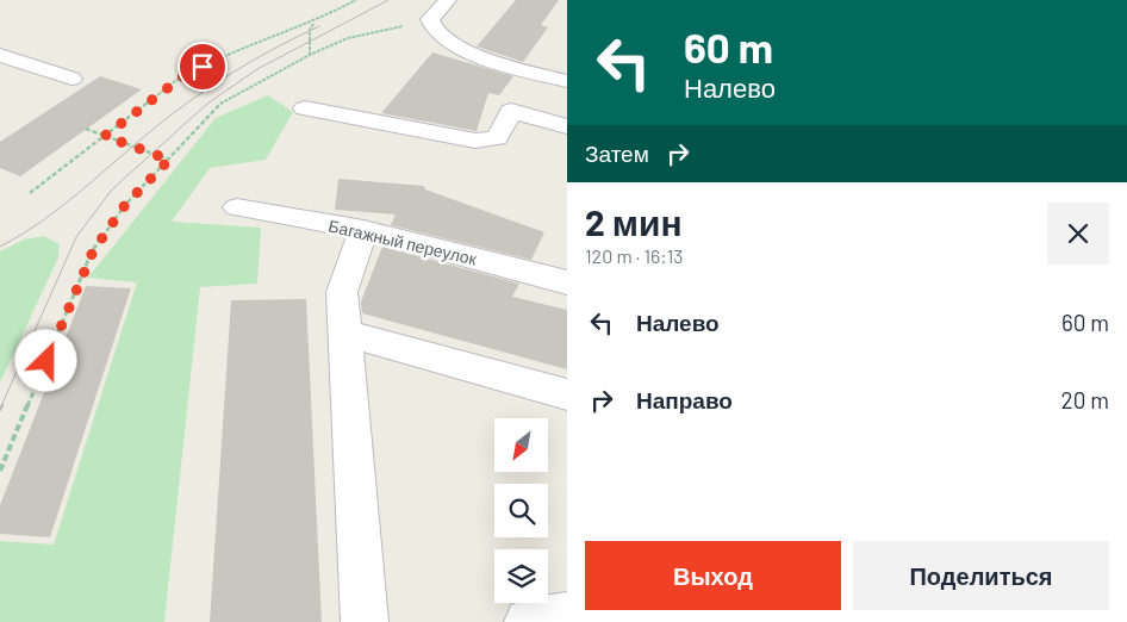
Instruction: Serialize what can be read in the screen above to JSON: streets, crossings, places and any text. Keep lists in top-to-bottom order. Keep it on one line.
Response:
{"streets":{"lane":["Багажный переулок"]},"north":"bottom left","page":{"turn":["60 m","Налево"],"then":"Затем","heading":["2 мин","120 m · 16:13"],"list":[{"name":"Налево","value":"60 m"},{"name":"Направо","value":"20 m"}],"buttons":["Выход","Поделиться"]}}
